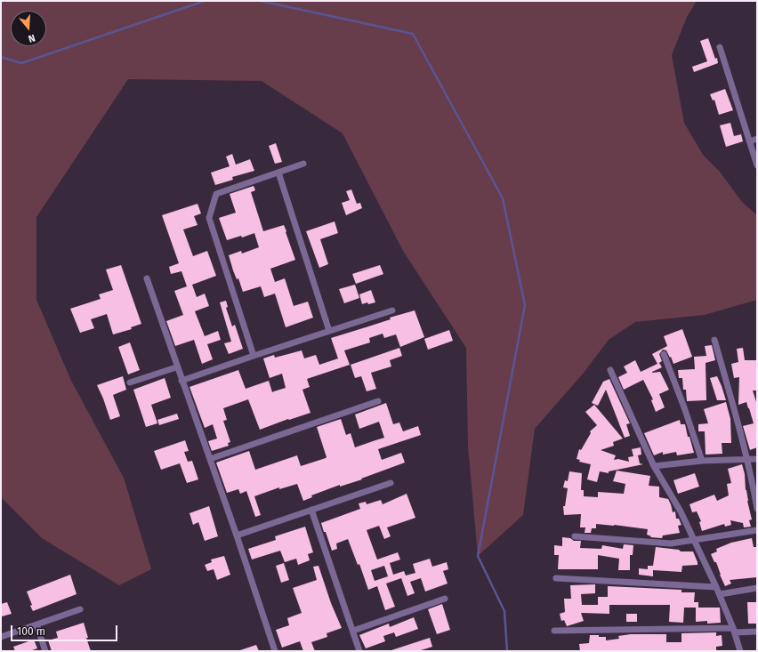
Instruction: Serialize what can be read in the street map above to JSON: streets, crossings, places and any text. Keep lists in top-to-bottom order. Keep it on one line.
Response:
{"scale_bar":"100 m","north":"bottom"}
